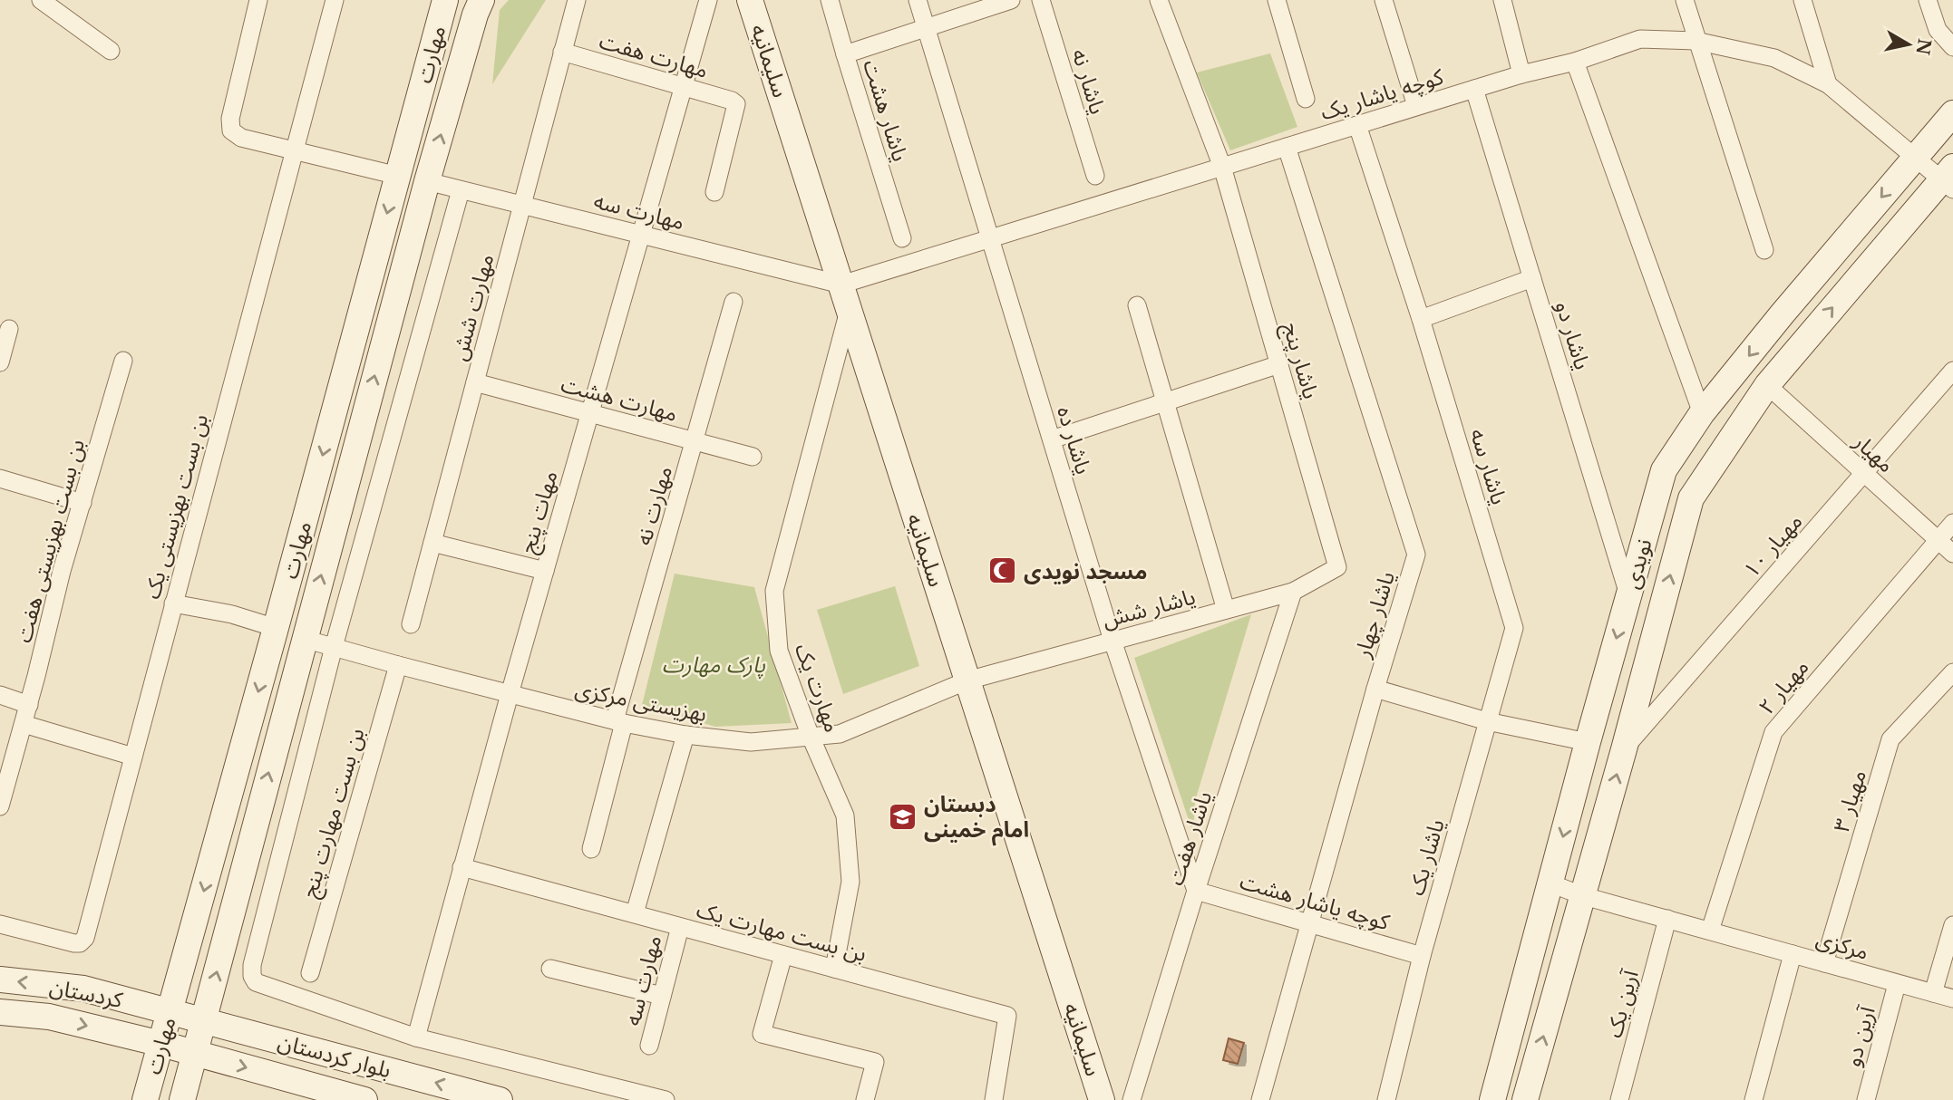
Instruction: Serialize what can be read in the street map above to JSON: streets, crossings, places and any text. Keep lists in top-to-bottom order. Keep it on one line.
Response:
{"streets":{"main road":["مهارت","سلیمانیه","نویدی","کردستان","بلوار کردستان"],"street":["مهارت هفت","یاشار نه","کوچه یاشار یک","یاشار هشت","مهارت سه","مهارت شش","یاشار دو","یاشار پنج","مهارت هشت","یاشار ده","مهیار","یاشار سه","مهارت نه","بن بست بهزیستی یک","مهات پنج","بن بست بهزیستی هفت","مهیار ۱۰","یاشار شش","یاشار چهار","مهیار ۲","مهارت یک","بهزیستی مرکزی","مهیار ۳","بن بست مهارت پنج","یاشار هفت","یاشار یک","کوچه یاشار هشت","بن بست مهارت یک","مرکزی","آرین یک","آرین دو"]},"crossings":[["مهارت","مهارت سه"],["مهارت","بهزیستی مرکزی"],["مهارت","کردستان"],["مهارت","بلوار کردستان"],["مهارت هفت","مهارت شش"],["مهارت هفت","مهات پنج"],["سلیمانیه","کوچه یاشار یک"],["سلیمانیه","مهارت سه"],["سلیمانیه","یاشار شش"],["سلیمانیه","مهارت یک"],["سلیمانیه","بهزیستی مرکزی"],["کوچه یاشار یک","مهارت سه"],["کوچه یاشار یک","یاشار دو"],["کوچه یاشار یک","یاشار پنج"],["کوچه یاشار یک","یاشار ده"],["کوچه یاشار یک","یاشار سه"],["کوچه یاشار یک","نویدی"],["کوچه یاشار یک","یاشار چهار"],["یاشار هشت","یاشار ده"],["مهارت سه","مهارت شش"],["مهارت سه","مهات پنج"],["مهارت سه","بن بست مهارت یک"],["مهارت شش","مهارت هشت"],["یاشار دو","نویدی"],["یاشار پنج","یاشار شش"],["مهارت هشت","مهارت نه"],["مهارت هشت","مهات پنج"],["یاشار ده","یاشار شش"],["یاشار ده","یاشار هفت"],["یاشار ده","کوچه یاشار هشت"],["مهیار","مهیار ۱۰"],["مهیار","نویدی"],["مهیار","مهیار ۲"],["یاشار سه","یاشار یک"],["مهارت نه","بهزیستی مرکزی"],["مهات پنج","بهزیستی مرکزی"],["مهات پنج","بن بست مهارت یک"],["مهیار ۱۰","نویدی"],["یاشار شش","بهزیستی مرکزی"],["یاشار شش","یاشار هفت"],["یاشار چهار","کوچه یاشار هشت"],["مهارت یک","بهزیستی مرکزی"],["مهارت یک","بن بست مهارت یک"],["بهزیستی مرکزی","بن بست مهارت پنج"],["مهیار ۳","مرکزی"],["یاشار هفت","کوچه یاشار هشت"],["یاشار یک","کوچه یاشار هشت"],["مرکزی","آرین دو"],["کردستان","بلوار کردستان"]],"parks":["پارک مهارت"],"places":{"mosque":["مسجد نویدی"],"school or university":["دبستان امام خمینی"]},"north":"right"}
